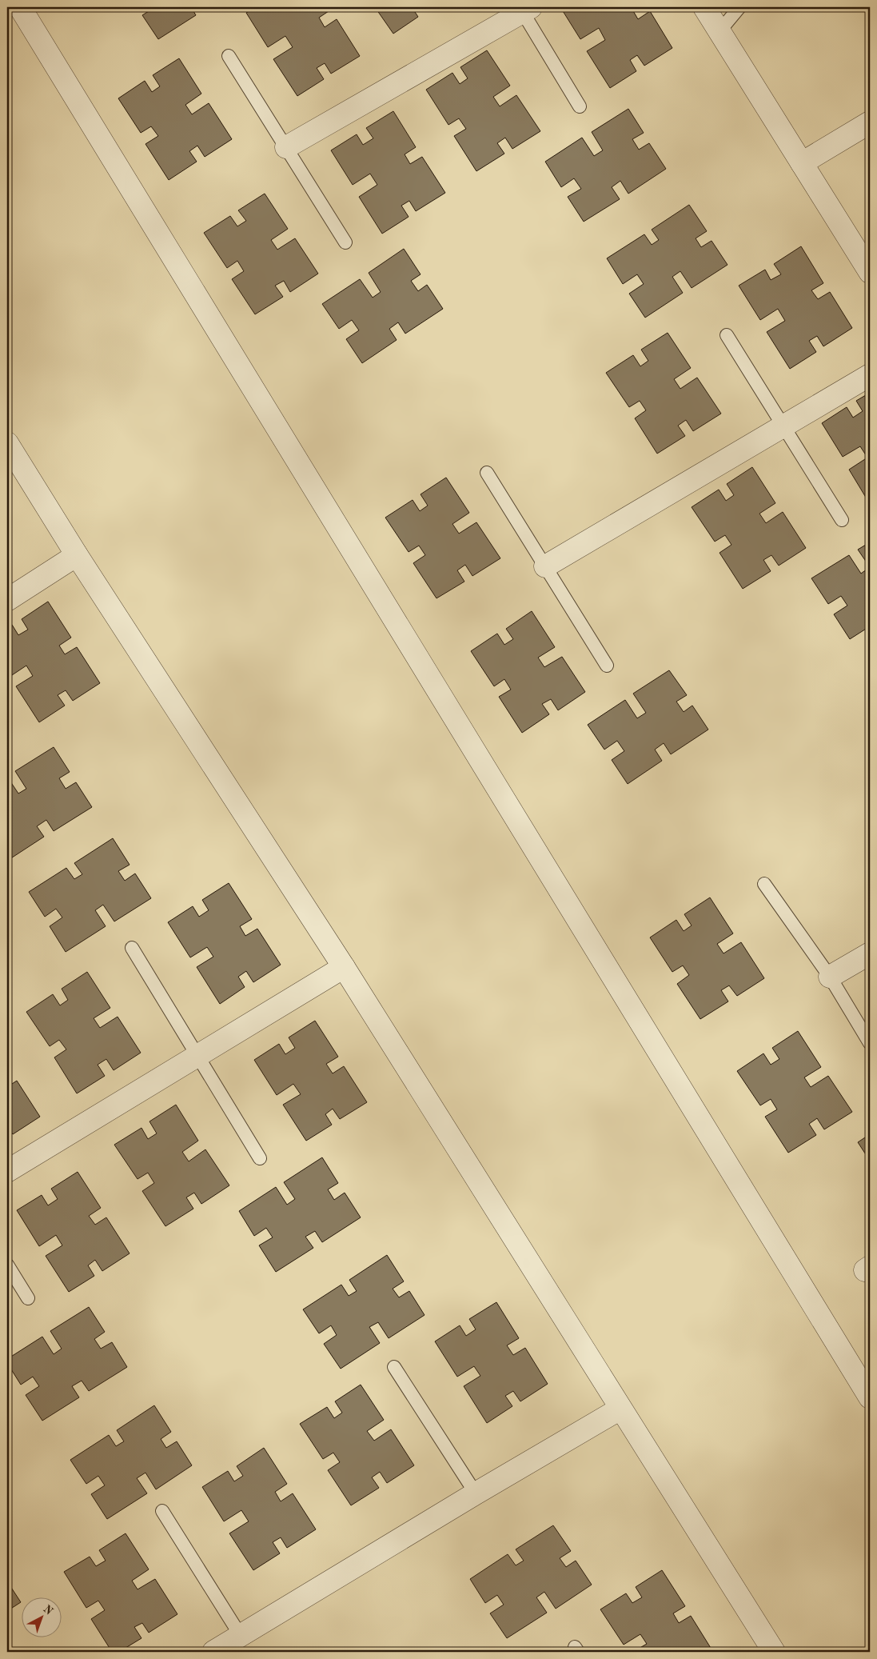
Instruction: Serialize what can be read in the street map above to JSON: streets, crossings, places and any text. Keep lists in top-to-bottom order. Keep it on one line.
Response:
{"north":"top right"}
